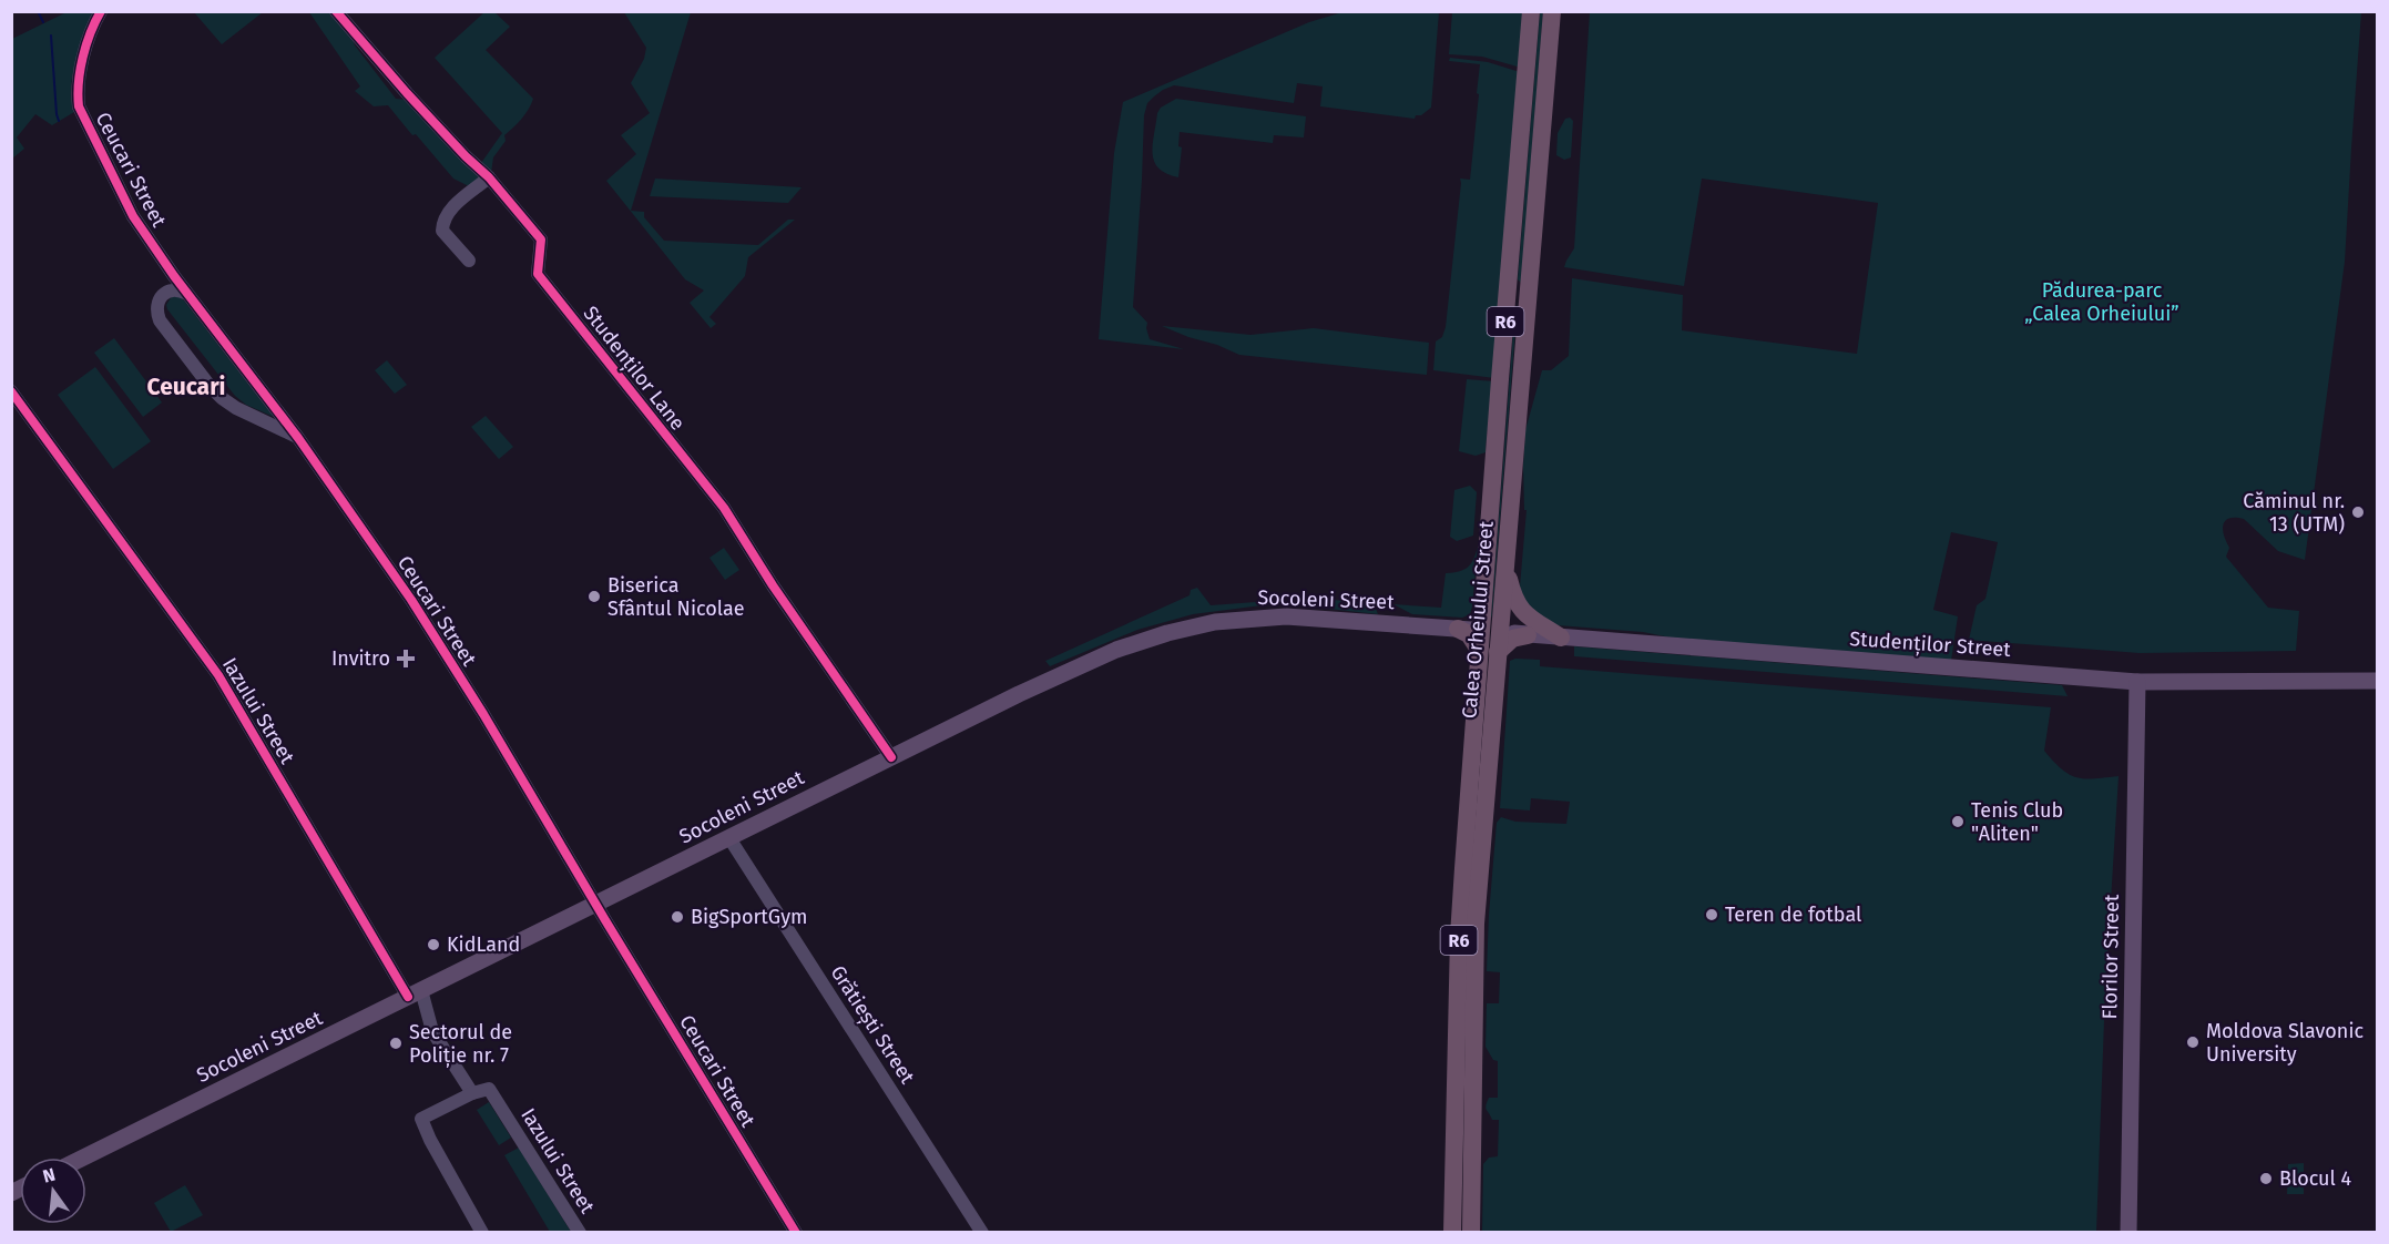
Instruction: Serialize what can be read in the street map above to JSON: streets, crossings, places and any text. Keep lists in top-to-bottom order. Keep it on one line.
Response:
{"streets":{"highway":["R6","Calea Orheiului Street"],"main road":["Socoleni Street","Studenților Street","Florilor Street"],"street":["Ceucari Street","Studenților Lane","Iazului Street","Grătiești Street"]},"crossings":[["Ceucari Street","Socoleni Street"],["Studenților Lane","Socoleni Street"],["Socoleni Street","Calea Orheiului Street"],["Socoleni Street","Studenților Street"],["Socoleni Street","Iazului Street"],["Socoleni Street","Grătiești Street"],["Calea Orheiului Street","Studenților Street"],["Studenților Street","Florilor Street"]],"districts":["Ceucari"],"parks":["Pădurea-parc „Calea Orheiului”"],"places":{"other":["Căminul nr. 13 (UTM)","Biserica Sfântul Nicolae","Tenis Club \"Aliten\"","Teren de fotbal","BigSportGym","KidLand","Moldova Slavonic University","Sectorul de Poliție nr. 7","Blocul 4"],"health":["Invitro"]},"north":"top"}
